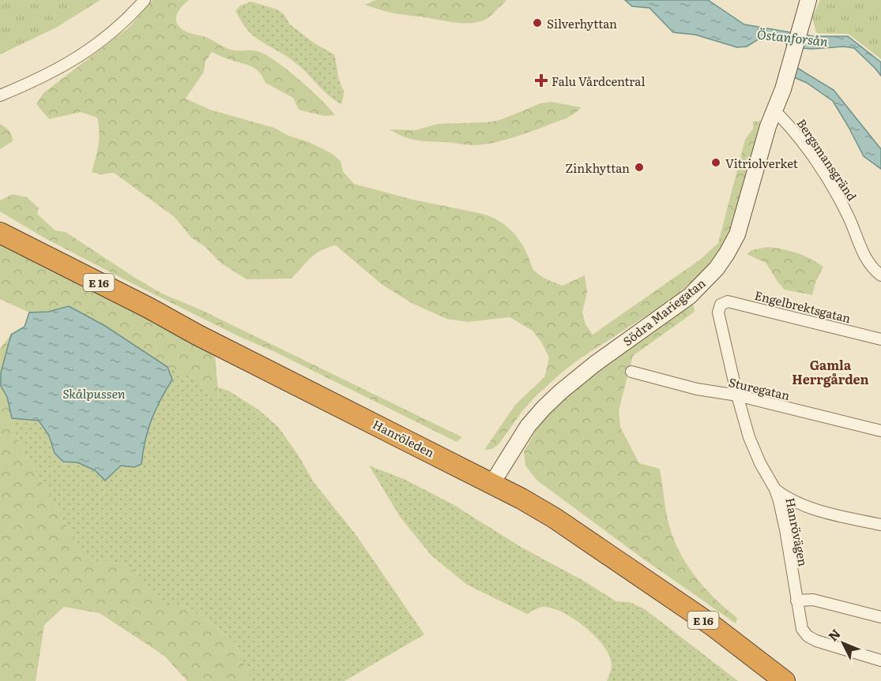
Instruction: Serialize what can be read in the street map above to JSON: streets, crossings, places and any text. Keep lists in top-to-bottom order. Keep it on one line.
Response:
{"streets":{"highway":["E 16","Hanröleden"],"street":["Bergsmansgränd","Engelbrektsgatan","Södra Mariegatan","Sturegatan","Hanrövägen"]},"crossings":[["Bergsmansgränd","Södra Mariegatan"],["Engelbrektsgatan","Hanrövägen"],["Södra Mariegatan","Hanröleden"],["Sturegatan","Hanrövägen"]],"districts":["Gamla Herrgården"],"water":["Östanforsån","Skålpussen"],"places":{"other":["Silverhyttan","Vitriolverket","Zinkhyttan"],"health":["Falu Vårdcentral"]},"north":"top left"}
